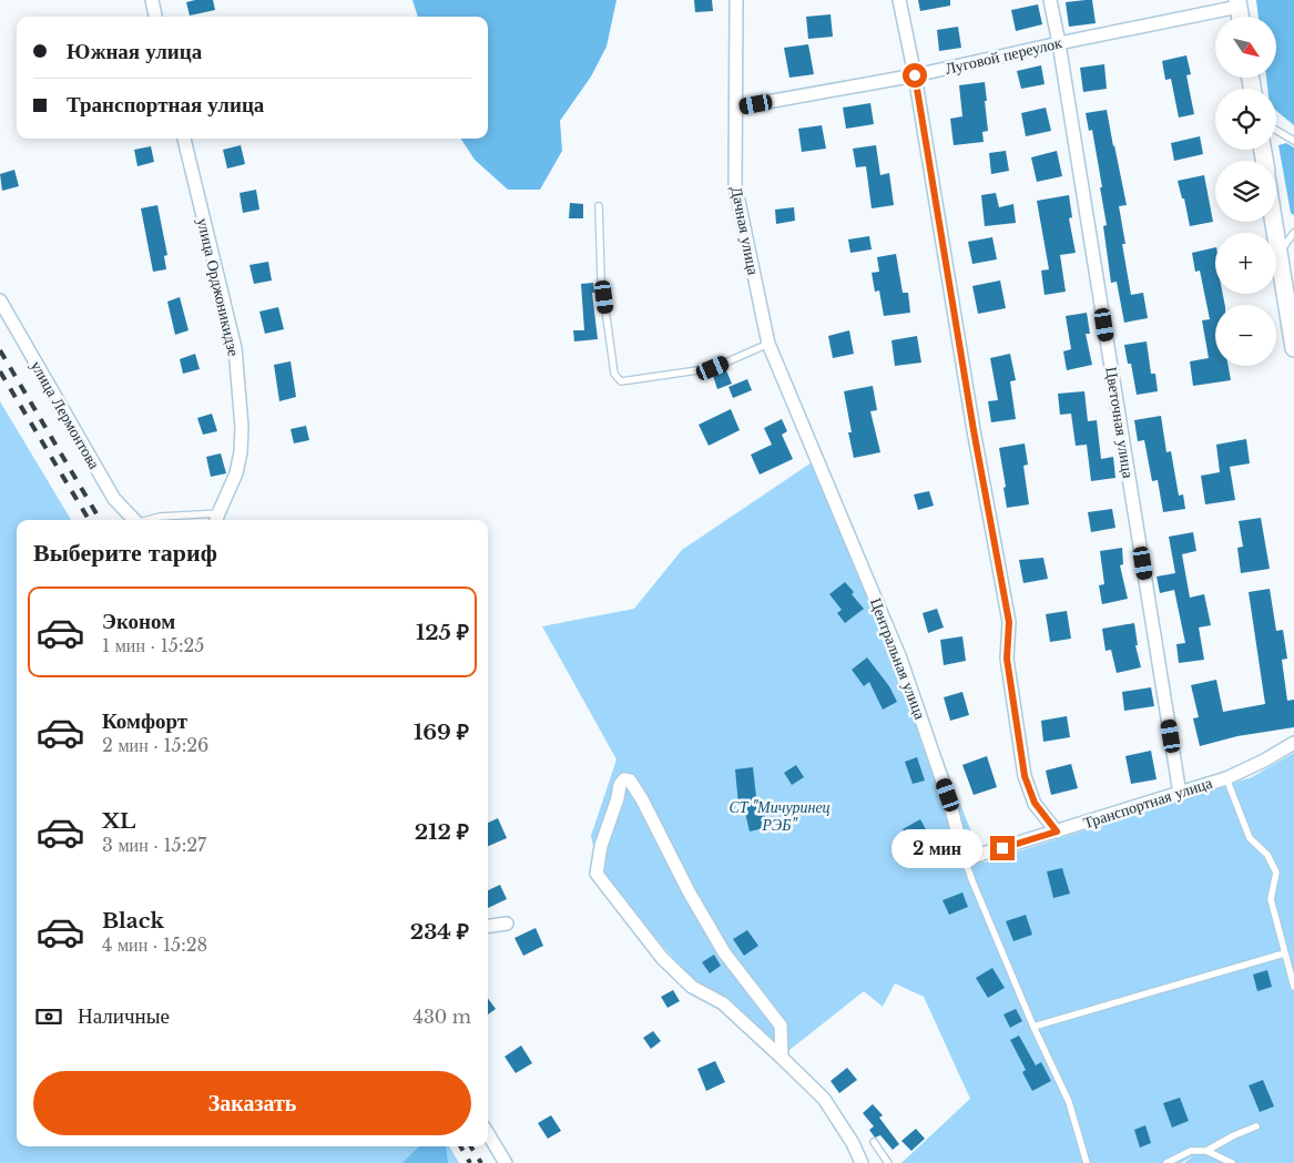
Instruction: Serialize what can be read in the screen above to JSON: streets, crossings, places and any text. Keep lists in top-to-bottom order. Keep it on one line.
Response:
{"streets":{"street":["Луговой переулок","Дачная улица","улица Орджоникидзе","улица Лермонтова","Цветочная улица","Центральная улица","Транспортная улица"]},"crossings":[["Луговой переулок","Дачная улица"],["Луговой переулок","Цветочная улица"],["Дачная улица","Центральная улица"],["Цветочная улица","Транспортная улица"],["Центральная улица","Транспортная улица"]],"parks":["СТ \"Мичуринец РЭБ\""],"north":"bottom right","page":{"map_buttons":["+","−"],"banner":["Южная улица","Транспортная улица"],"heading":"Выберите тариф","list":[{"name":"Эконом","note":"1 мин · 15:25","value":"125 ₽"},{"name":"Комфорт","note":"2 мин · 15:26","value":"169 ₽"},{"name":"XL","note":"3 мин · 15:27","value":"212 ₽"},{"name":"Black","note":"4 мин · 15:28","value":"234 ₽"}],"bubble":"2 мин","pay":["Наличные","430 m"],"buttons":"Заказать"}}
